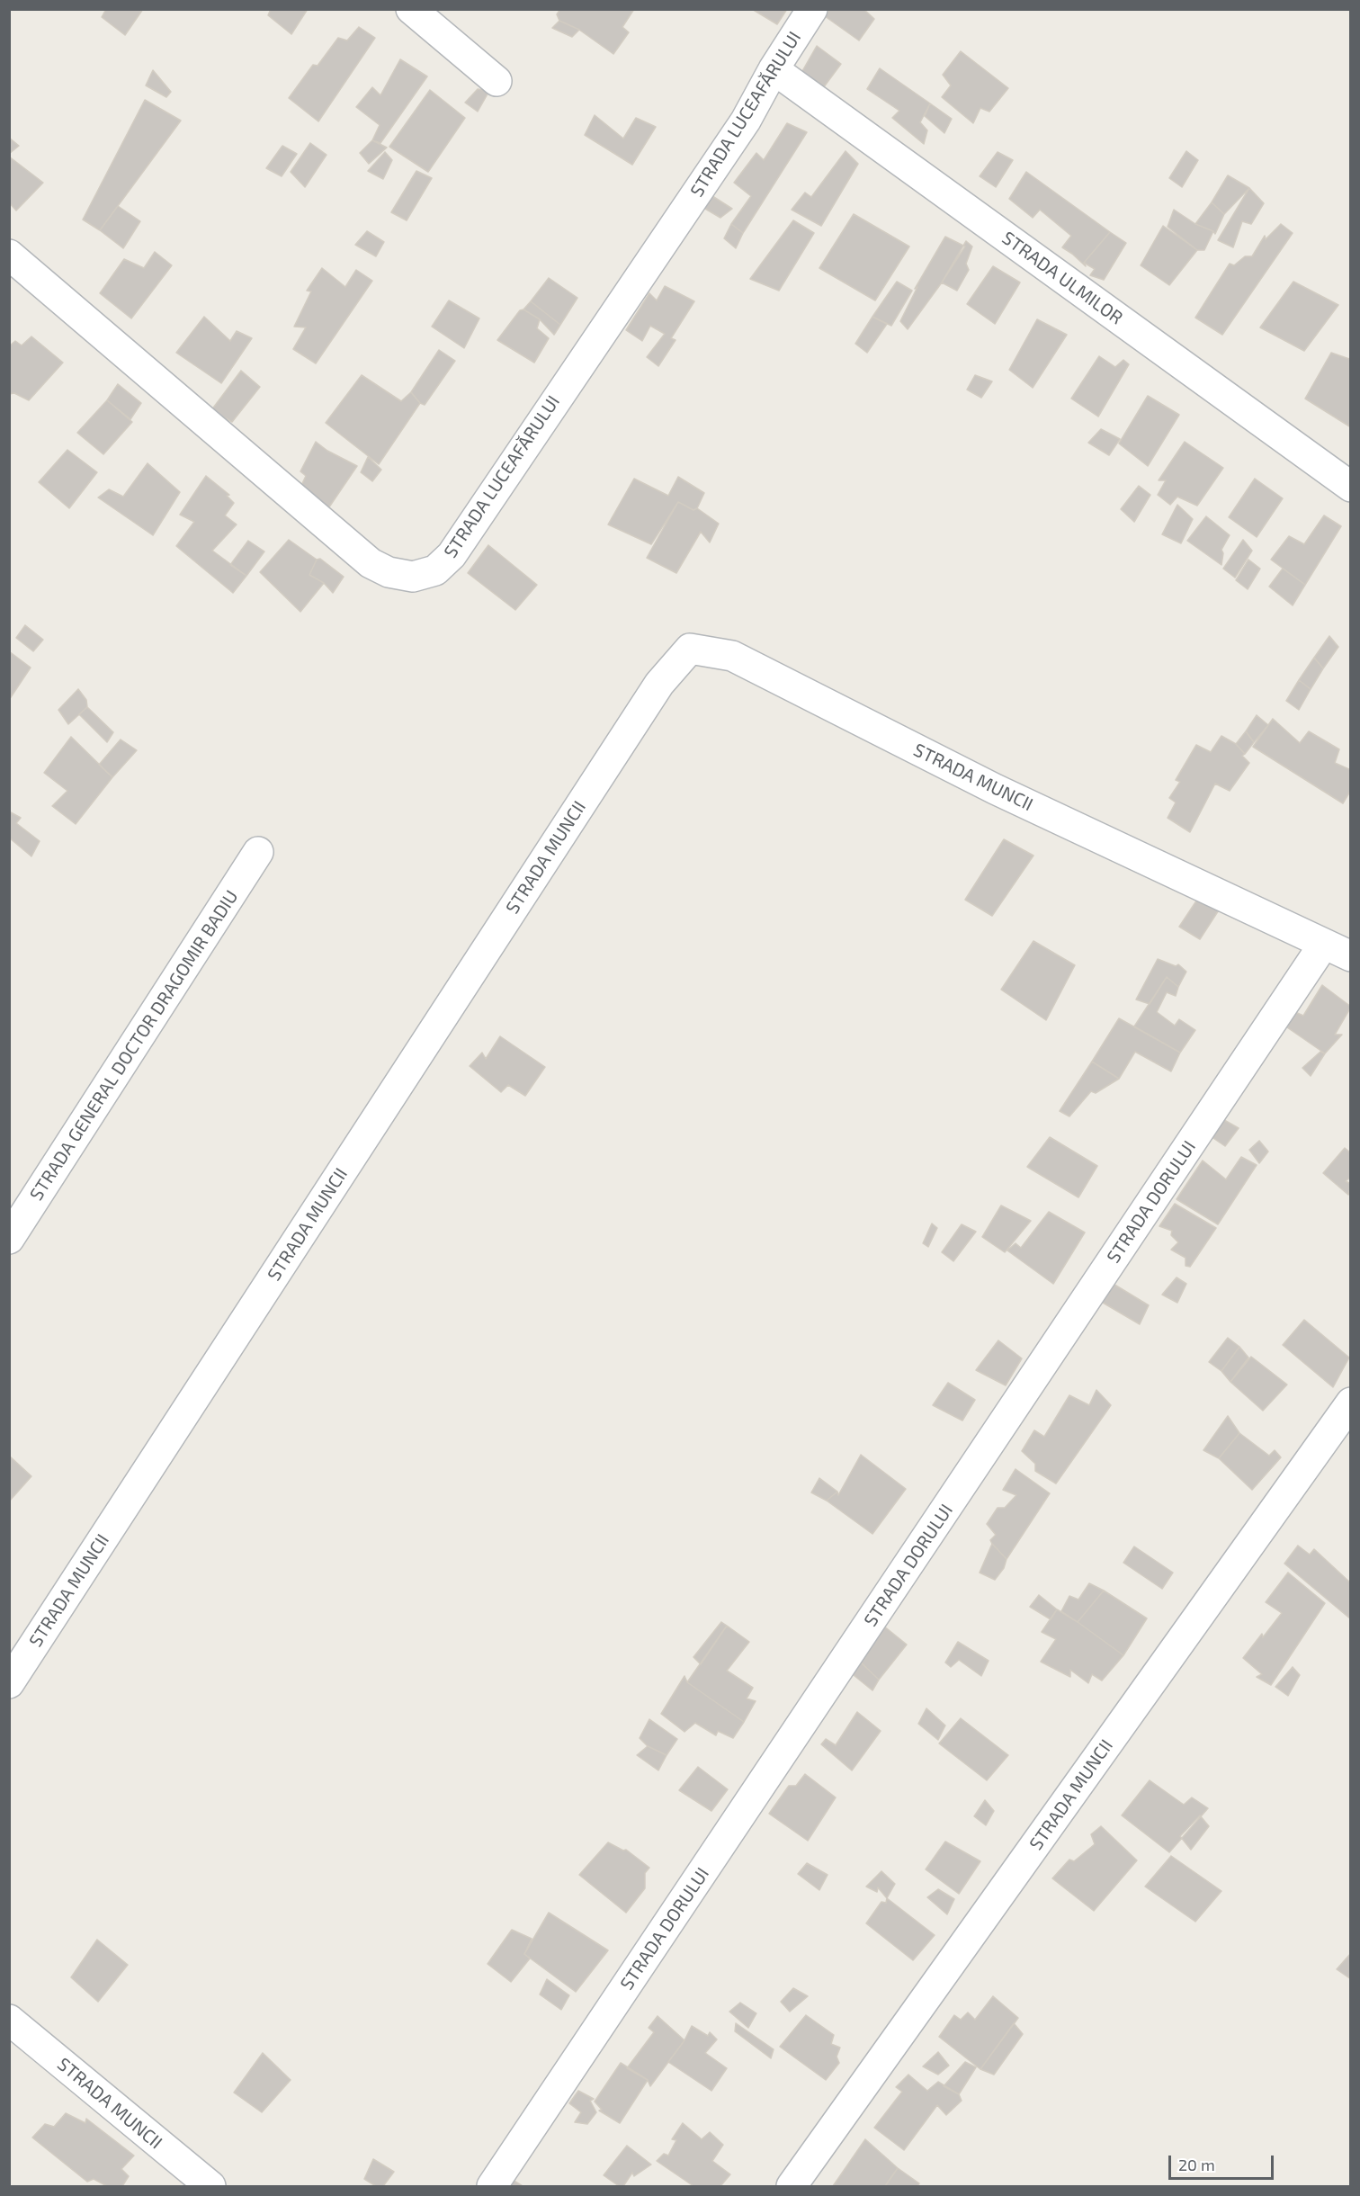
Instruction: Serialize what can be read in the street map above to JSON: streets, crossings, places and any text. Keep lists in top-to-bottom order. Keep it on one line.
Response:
{"streets":{"street":["STRADA LUCEAFĂRULUI","STRADA ULMILOR","STRADA MUNCII","STRADA GENERAL DOCTOR DRAGOMIR BADIU","STRADA DORULUI"]},"crossings":[["STRADA LUCEAFĂRULUI","STRADA ULMILOR"],["STRADA MUNCII","STRADA DORULUI"]],"scale_bar":"20 m"}
